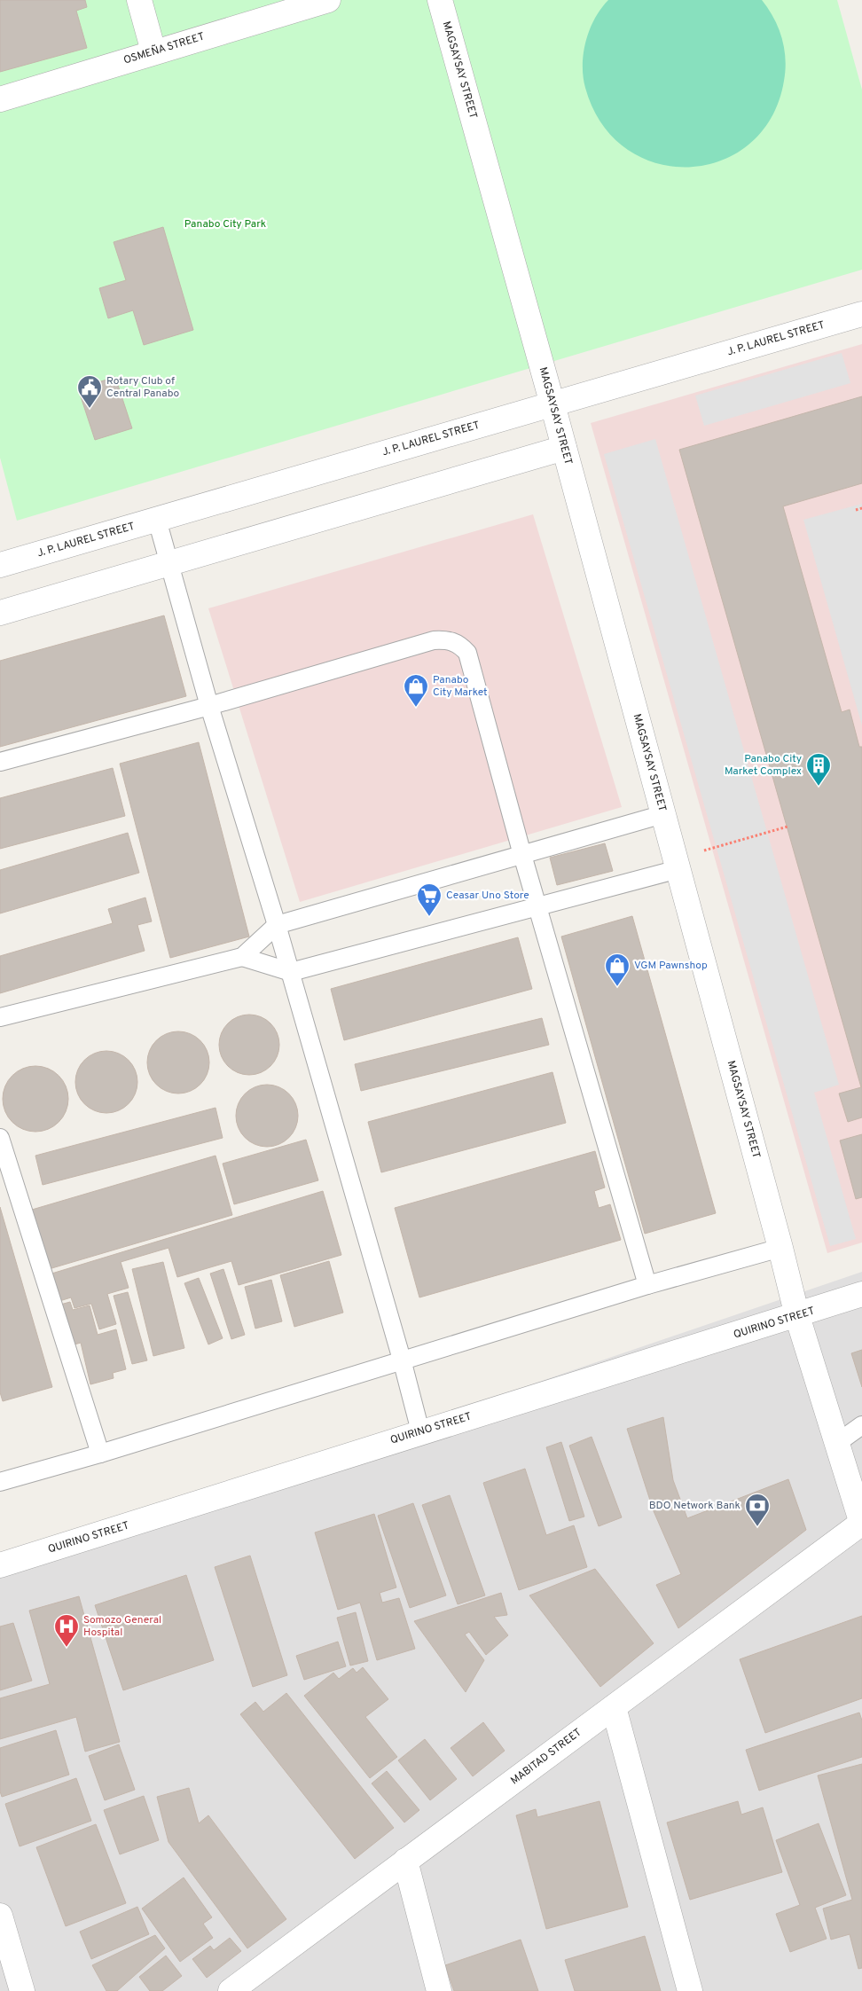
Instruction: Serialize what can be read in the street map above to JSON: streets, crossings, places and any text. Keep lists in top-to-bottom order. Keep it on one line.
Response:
{"streets":{"street":["OSMEÑA STREET","MAGSAYSAY STREET","J. P. LAUREL STREET","QUIRINO STREET","MABITAD STREET"]},"crossings":[["MAGSAYSAY STREET","J. P. LAUREL STREET"],["MAGSAYSAY STREET","QUIRINO STREET"],["MAGSAYSAY STREET","MABITAD STREET"]],"parks":["Panabo City Park"],"places":{"public building":["Rotary Club of Central Panabo"],"shop":["Panabo City Market","VGM Pawnshop"],"building":["Panabo City Market Complex"],"supermarket":["Ceasar Uno Store"],"bank":["BDO Network Bank"],"hospital":["Somozo General Hospital"]}}
